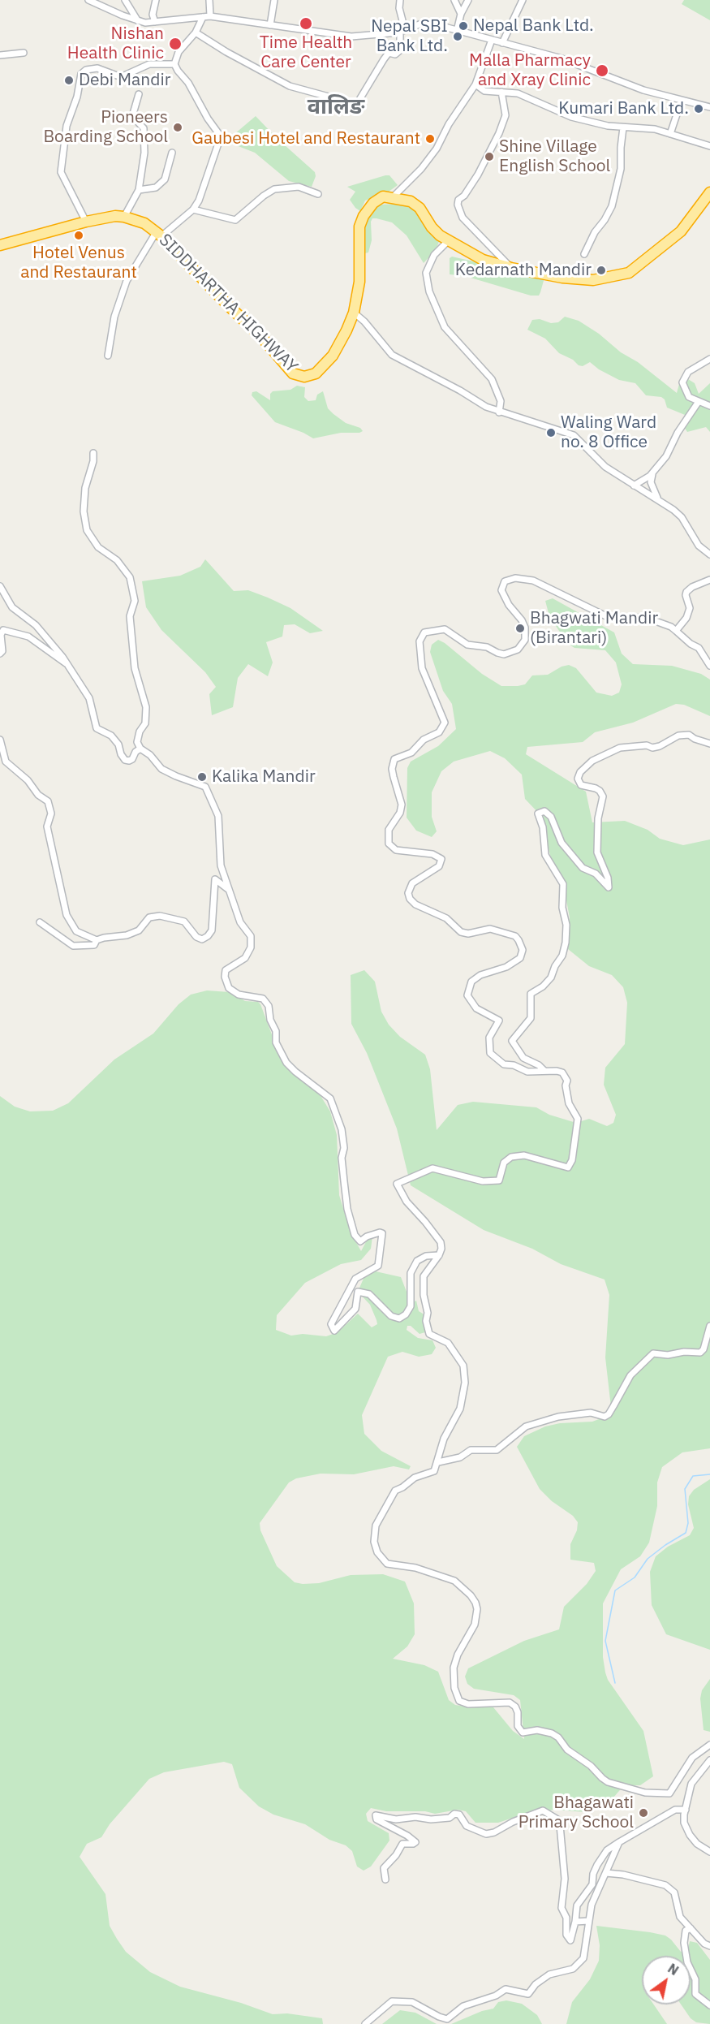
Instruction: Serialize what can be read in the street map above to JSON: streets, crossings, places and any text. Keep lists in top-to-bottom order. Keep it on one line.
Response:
{"streets":{"highway":["SIDDHARTHA HIGHWAY"]},"districts":["वालिङ"],"places":["Time Health Care Center","Nepal Bank Ltd.","Nepal SBI Bank Ltd.","Nishan Health Clinic","Malla Pharmacy and Xray Clinic","Debi Mandir","Kumari Bank Ltd.","Pioneers Boarding School","Gaubesi Hotel and Restaurant","Shine Village English School","Hotel Venus and Restaurant","Kedarnath Mandir","Waling Ward no. 8 Office","Bhagwati Mandir (Birantari)","Kalika Mandir","Bhagawati Primary School"],"north":"top right"}
